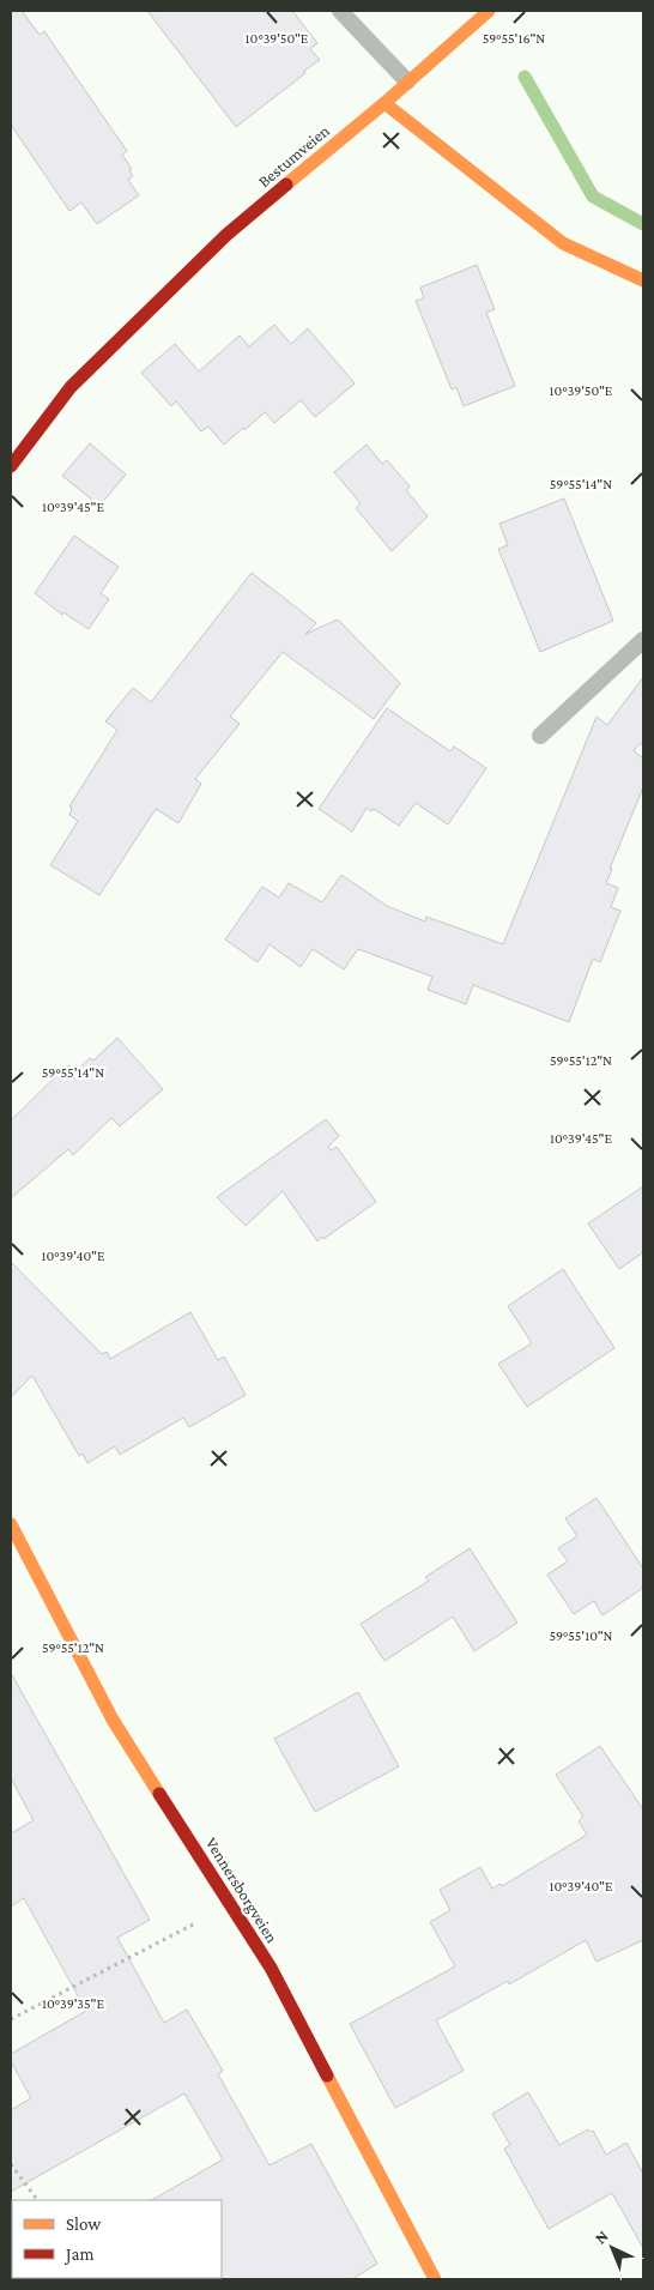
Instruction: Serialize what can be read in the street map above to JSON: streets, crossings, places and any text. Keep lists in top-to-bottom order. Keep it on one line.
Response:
{"streets":{"street":["Bestumveien","Vennersborgveien"]},"legend":["Slow","Jam"],"north":"top left","coordinates":["59°55'16\"N","10°39'50\"E","59°55'14\"N","10°39'45\"E","59°55'12\"N","10°39'40\"E","59°55'10\"N","10°39'35\"E"]}
